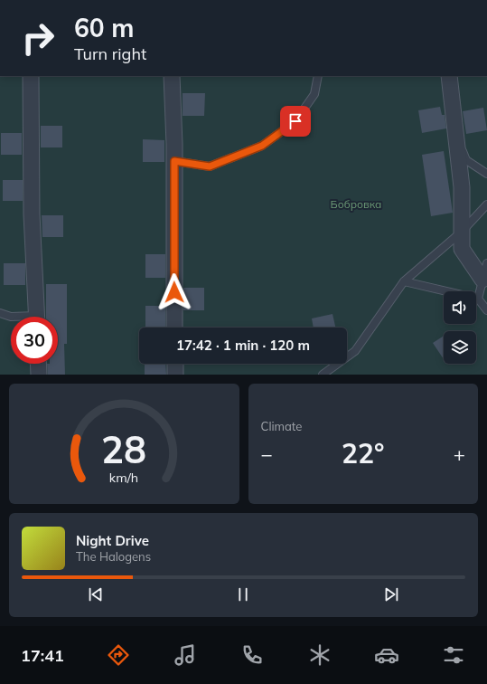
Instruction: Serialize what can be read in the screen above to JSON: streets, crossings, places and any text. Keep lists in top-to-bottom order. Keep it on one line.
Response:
{"parks":["Бобровка"],"page":{"turn":["60 m","Turn right"],"limit":"30","trip":"17:42 · 1 min · 120 m","tile":"Climate","heat":["−","22°","+"],"song":["Night Drive","The Halogens"],"tabs":"17:41","gauge":["28","km/h"]}}
